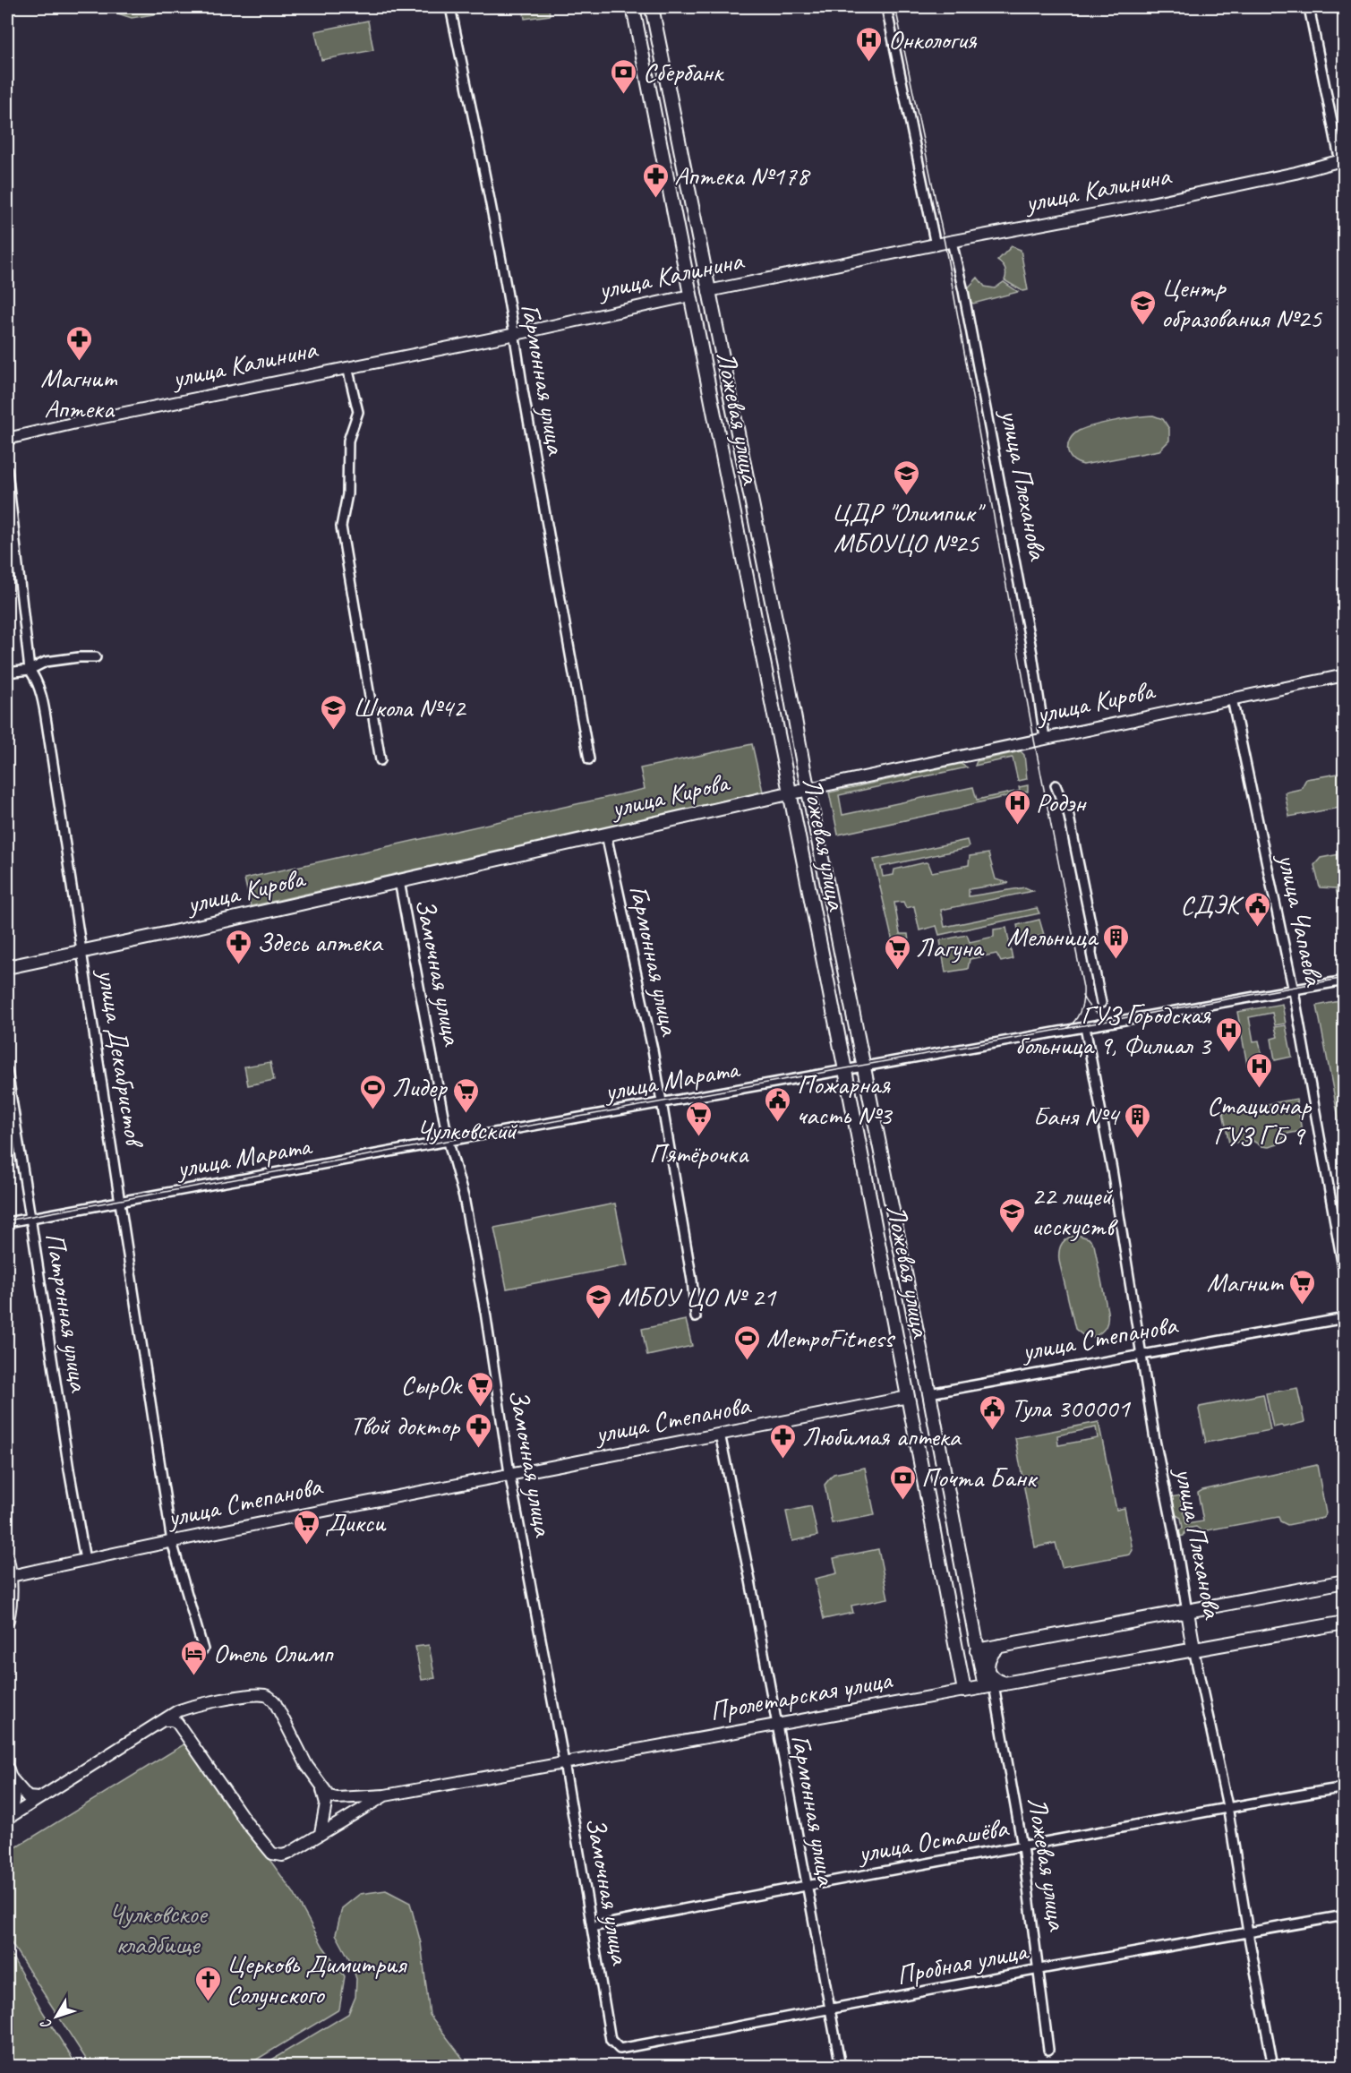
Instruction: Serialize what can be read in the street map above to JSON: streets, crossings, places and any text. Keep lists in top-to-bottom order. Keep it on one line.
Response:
{"streets":{"main road":["улица Калинина","Ложевая улица","улица Плеханова","улица Кирова","улица Степанова","Пролетарская улица"],"street":["Гармонная улица","улица Чапаева","Замочная улица","улица Декабристов","улица Марата","Патронная улица","улица Осташёва","Пробная улица"]},"crossings":[["улица Калинина","Гармонная улица"],["улица Калинина","Ложевая улица"],["улица Калинина","улица Плеханова"],["Гармонная улица","улица Кирова"],["Гармонная улица","улица Марата"],["Гармонная улица","улица Степанова"],["Гармонная улица","Пролетарская улица"],["Гармонная улица","улица Осташёва"],["Гармонная улица","Пробная улица"],["Ложевая улица","улица Кирова"],["Ложевая улица","улица Марата"],["Ложевая улица","улица Степанова"],["Ложевая улица","Пролетарская улица"],["Ложевая улица","улица Осташёва"],["Ложевая улица","Пробная улица"],["улица Плеханова","улица Кирова"],["улица Плеханова","улица Марата"],["улица Плеханова","улица Степанова"],["улица Плеханова","Пролетарская улица"],["улица Плеханова","улица Осташёва"],["улица Плеханова","Пробная улица"],["улица Кирова","улица Чапаева"],["улица Кирова","Замочная улица"],["улица Кирова","улица Декабристов"],["улица Чапаева","улица Марата"],["Замочная улица","улица Марата"],["Замочная улица","улица Степанова"],["Замочная улица","Пролетарская улица"],["Замочная улица","улица Осташёва"],["Замочная улица","Пробная улица"],["улица Декабристов","улица Марата"],["улица Декабристов","улица Степанова"],["улица Марата","Патронная улица"],["Патронная улица","улица Степанова"]],"parks":["Чулковское кладбище"],"places":{"hospital":["Онкология","Родэн","ГУЗ Городская больница 9, Филиал 3","Стационар ГУЗ ГБ 9"],"bank":["Сбербанк","Почта Банк"],"pharmacy":["Аптека №178","Магнит Аптека","Здесь аптека","Твой доктор","Любимая аптека"],"school or university":["Центр образования №25","ЦДР \"Олимпик\" МБОУЦО №25","Школа №42","22 лицей исскуств","МБОУ ЦО № 21"],"public building":["СДЭК","Пожарная часть №3","Тула 300001"],"building":["Мельница","Баня №4"],"supermarket":["Лагуна","Чулковский","Пятёрочка","Магнит","СырОк","Дикси"],"sports":["Лидер","МетроFitness"],"hotel":["Отель Олимп"],"church":["Церковь Димитрия Солунского"]},"north":"bottom left"}
